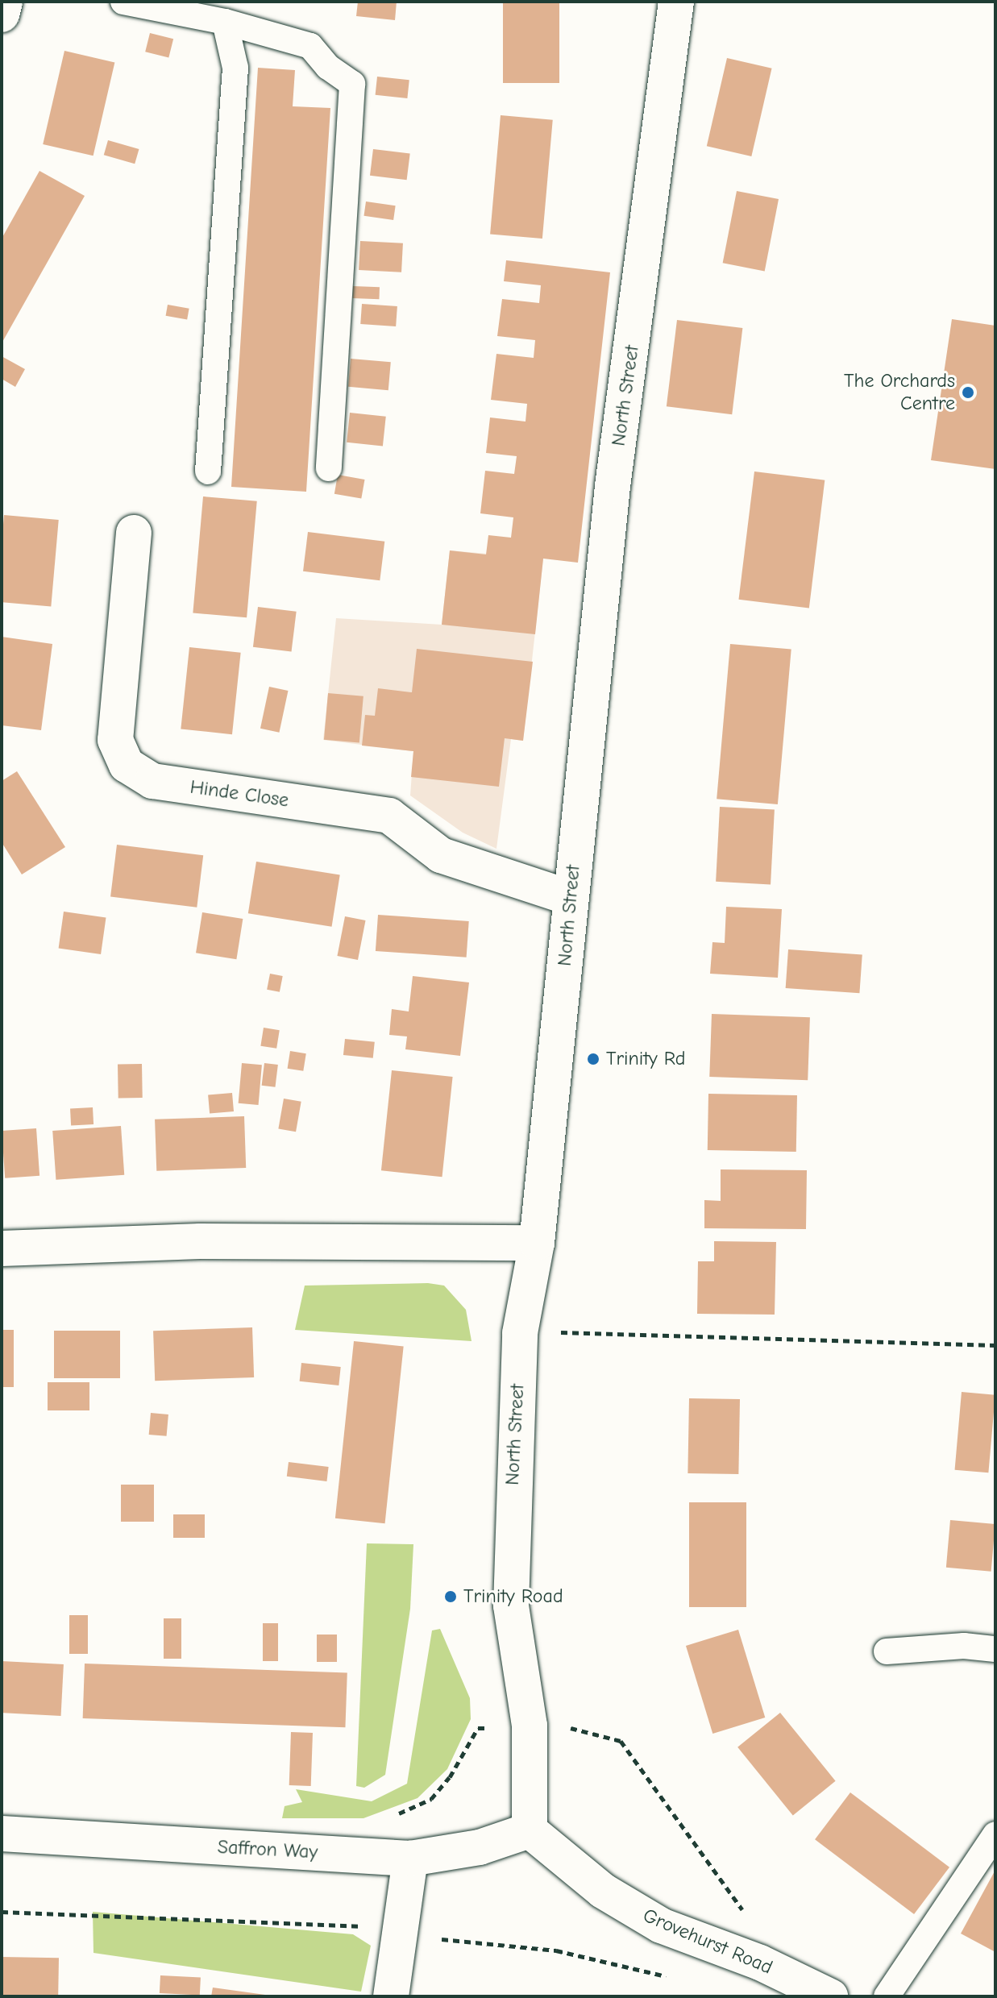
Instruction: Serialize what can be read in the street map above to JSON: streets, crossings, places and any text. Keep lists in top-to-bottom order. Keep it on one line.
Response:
{"streets":{"street":["North Street","Hinde Close","Saffron Way","Grovehurst Road"]},"crossings":[["North Street","Hinde Close"],["North Street","Saffron Way"],["North Street","Grovehurst Road"],["Saffron Way","Grovehurst Road"]],"places":["The Orchards Centre","Trinity Rd","Trinity Road"]}
